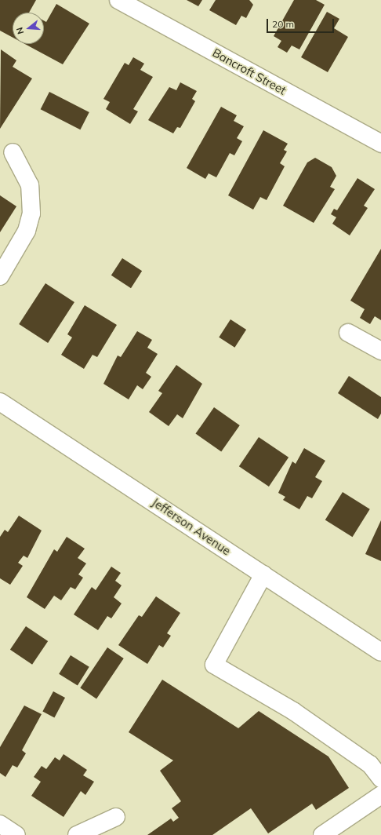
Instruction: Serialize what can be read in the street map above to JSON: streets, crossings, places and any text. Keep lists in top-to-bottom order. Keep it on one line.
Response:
{"streets":{"street":["Bancroft Street","Jefferson Avenue"]},"scale_bar":"20 m","north":"left"}
